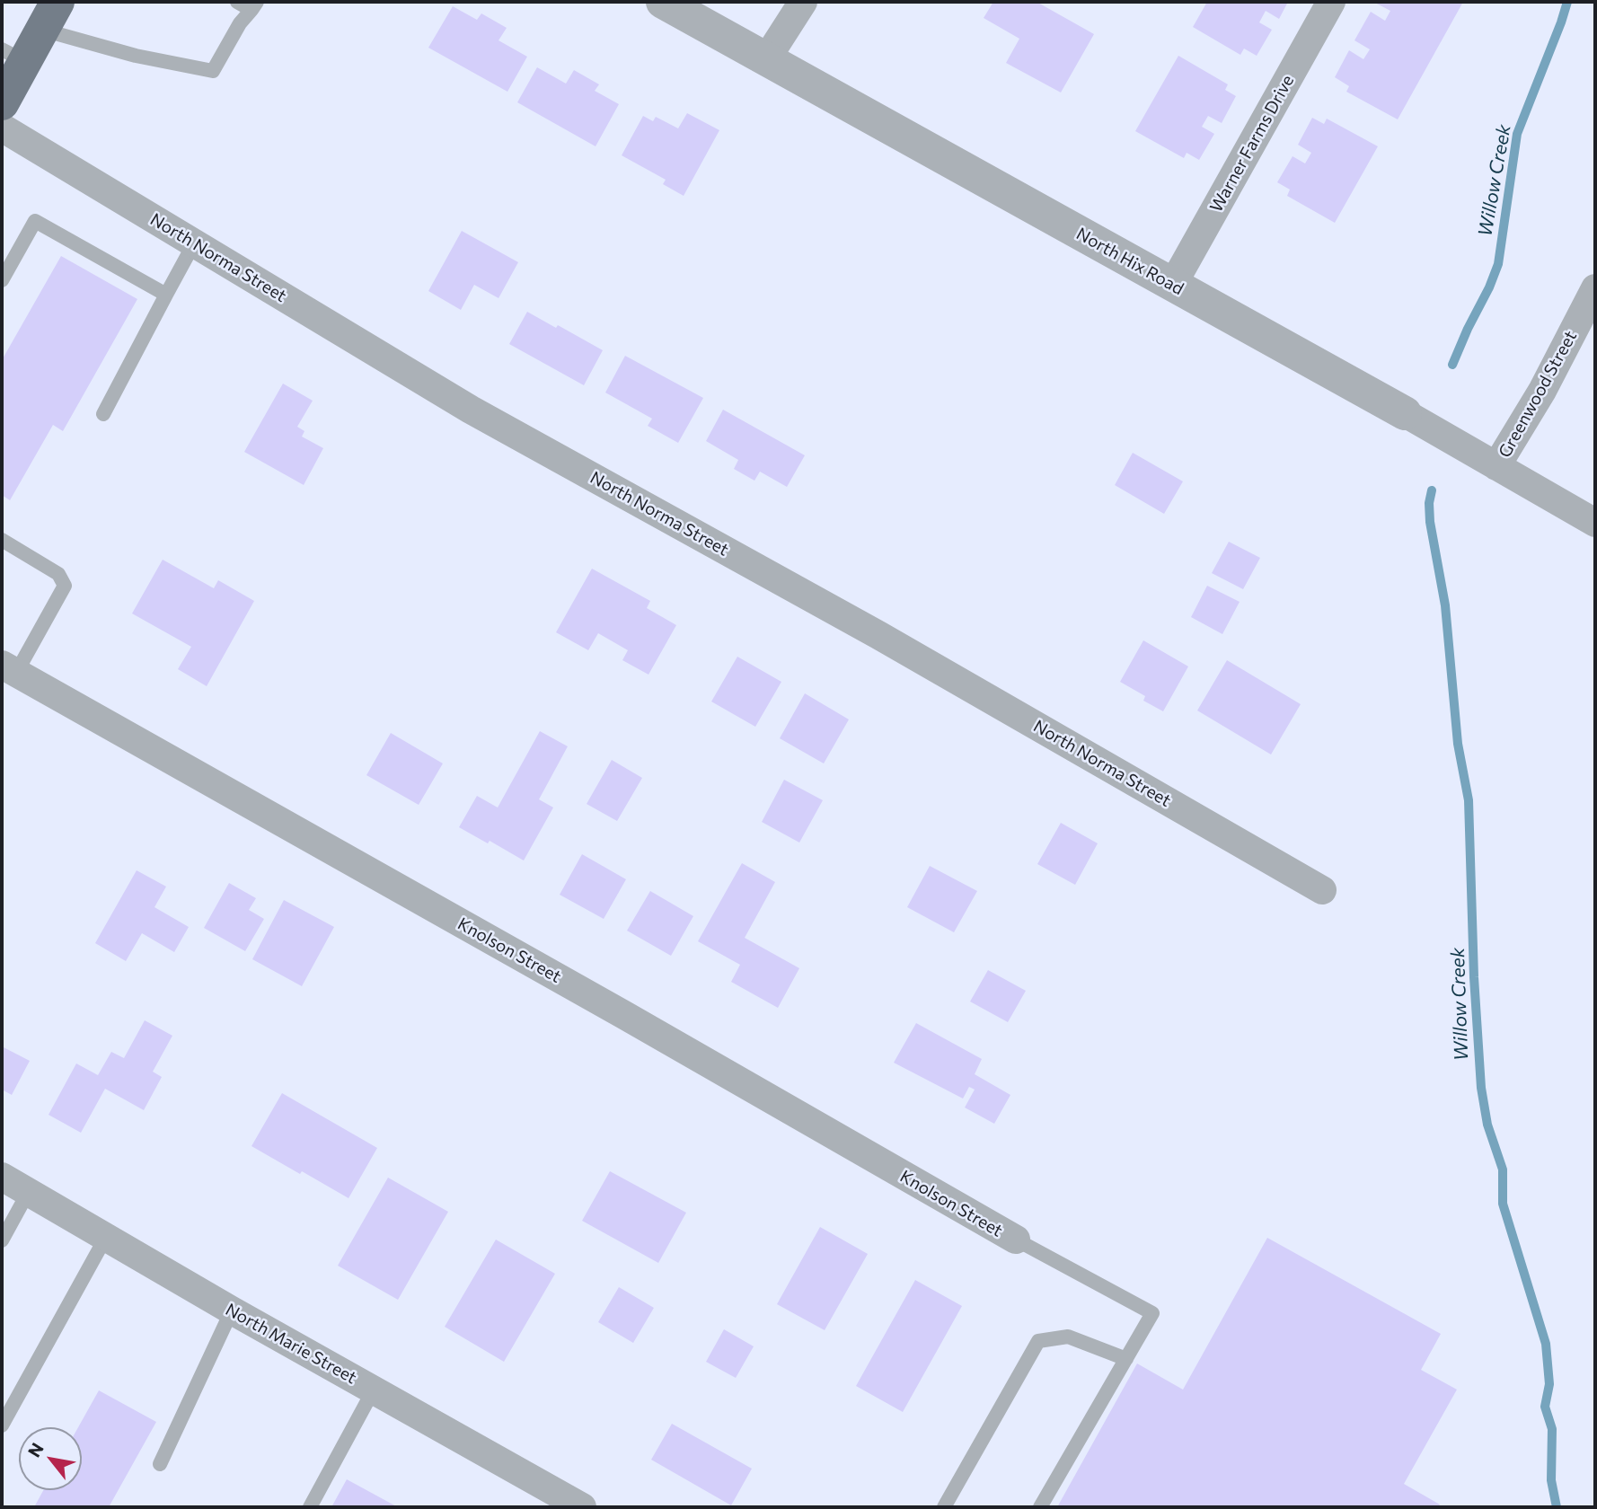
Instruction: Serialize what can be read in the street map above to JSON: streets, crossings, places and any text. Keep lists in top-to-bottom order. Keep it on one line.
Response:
{"streets":{"street":["Warner Farms Drive","North Norma Street","North Hix Road","Greenwood Street","Knolson Street","North Marie Street"]},"crossings":[["Warner Farms Drive","North Hix Road"],["North Hix Road","Greenwood Street"]],"water":["Willow Creek"],"north":"top left"}
